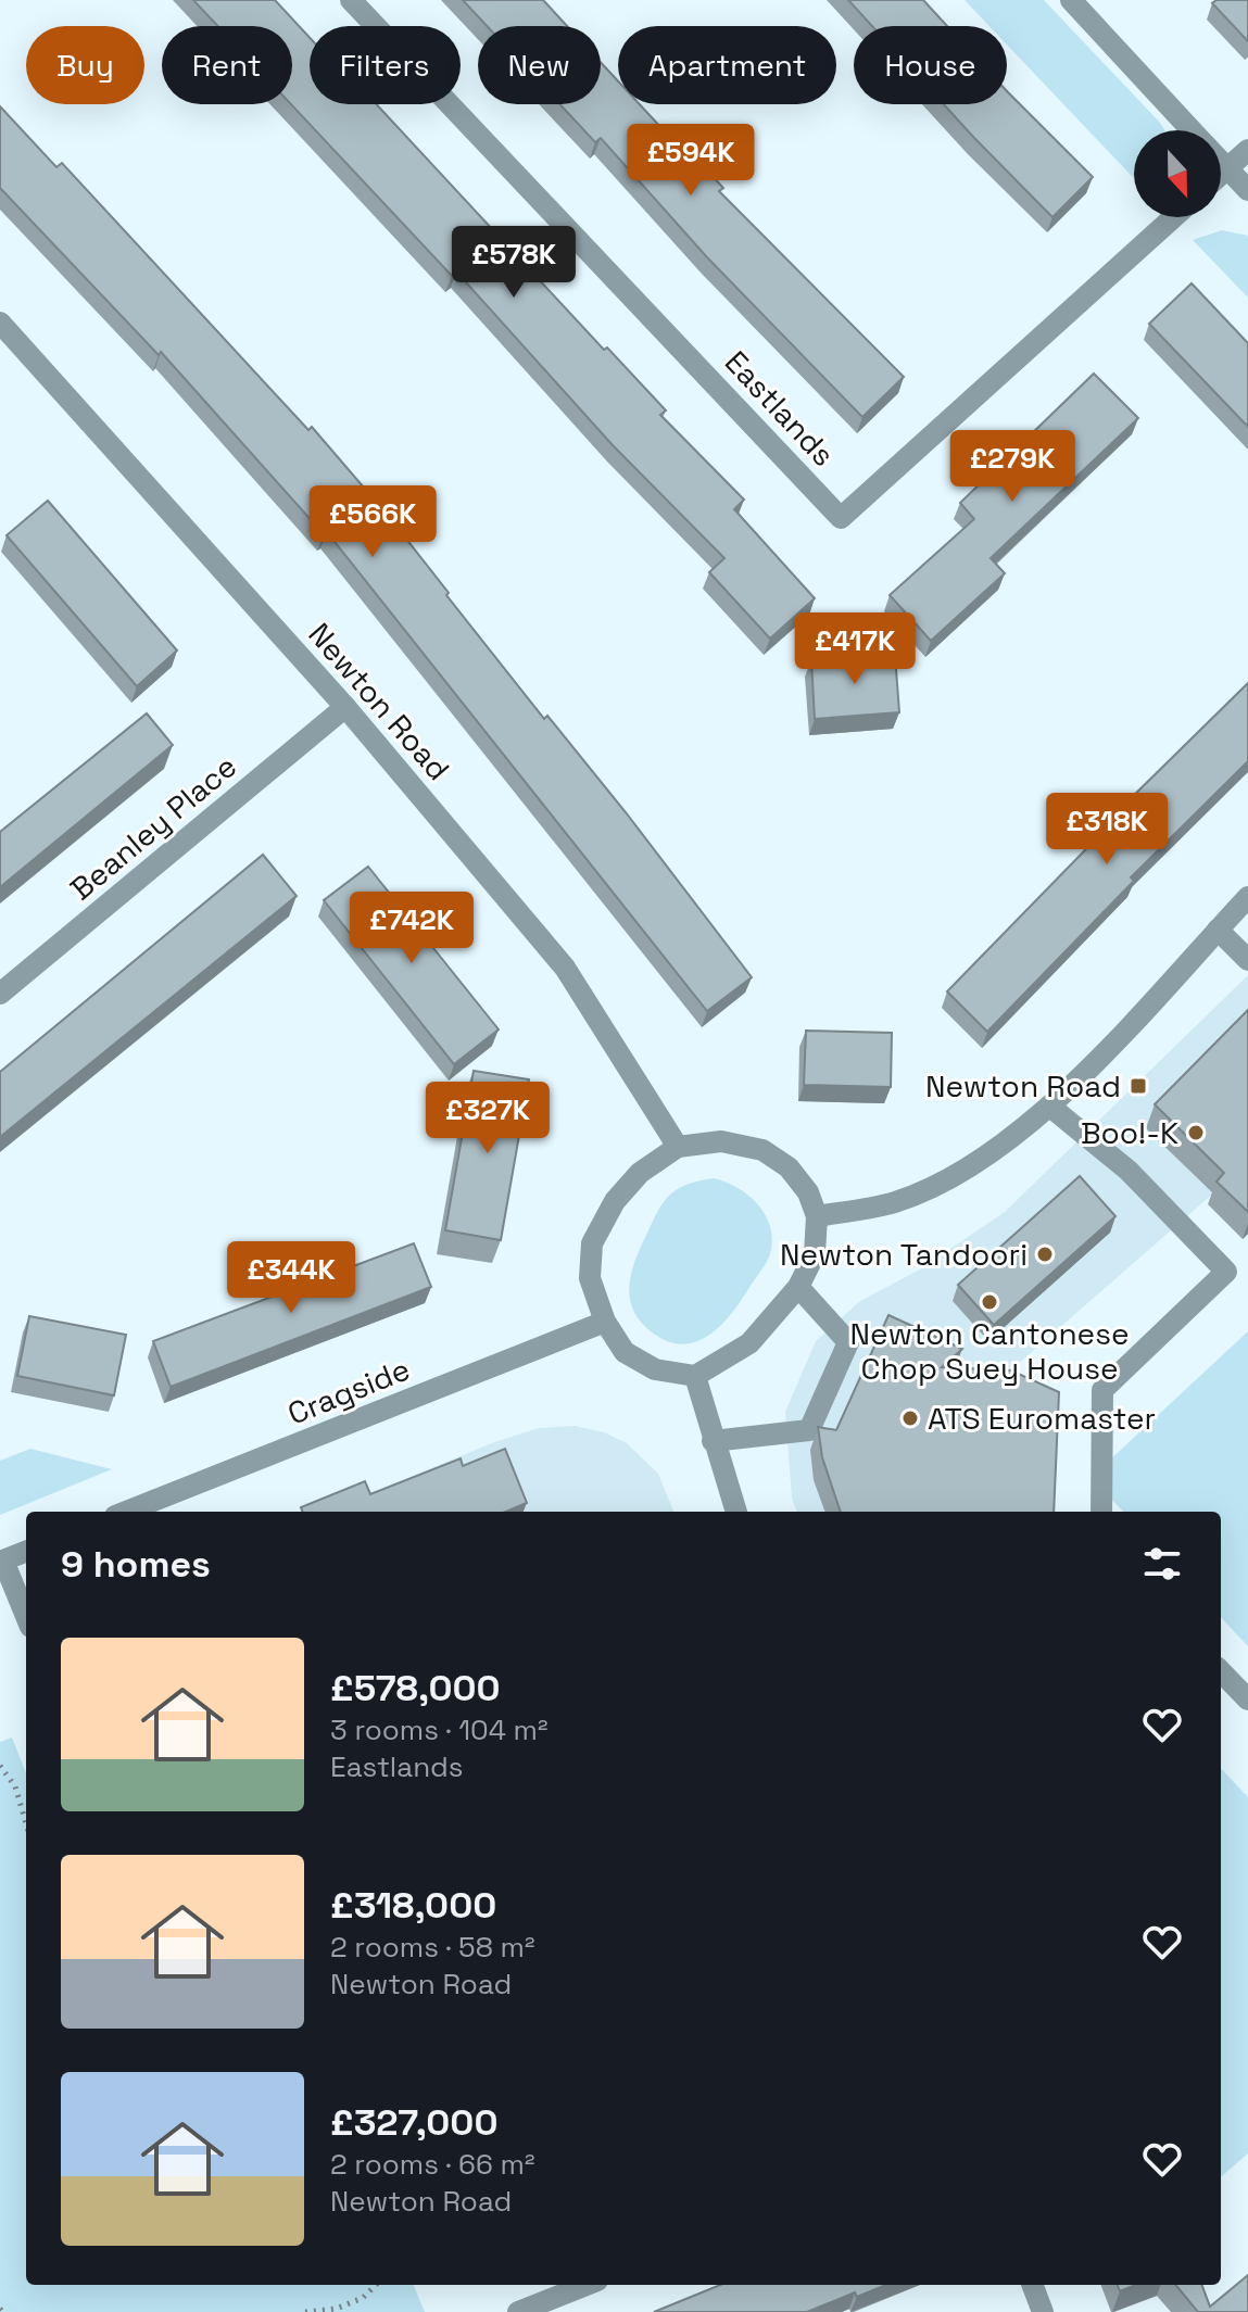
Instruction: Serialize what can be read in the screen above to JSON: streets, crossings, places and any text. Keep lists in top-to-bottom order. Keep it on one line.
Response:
{"streets":{"street":["Eastlands","Newton Road","Beanley Place","Cragside"]},"crossings":[["Newton Road","Beanley Place"],["Newton Road","Cragside"]],"places":{"transit":["Newton Road"],"other":["Boo!-K","Newton Tandoori","Newton Cantonese Chop Suey House","ATS Euromaster"]},"north":"bottom","page":{"chip":["Buy","Rent","Filters","New","Apartment","House"],"price":["£594K","£578K","£279K","£566K","£417K","£318K","£742K","£327K","£344K"],"heading":"9 homes","list":[{"name":"£578,000","note":"3 rooms · 104 m² · Eastlands"},{"name":"£318,000","note":"2 rooms · 58 m² · Newton Road"},{"name":"£327,000","note":"2 rooms · 66 m² · Newton Road"}]}}
